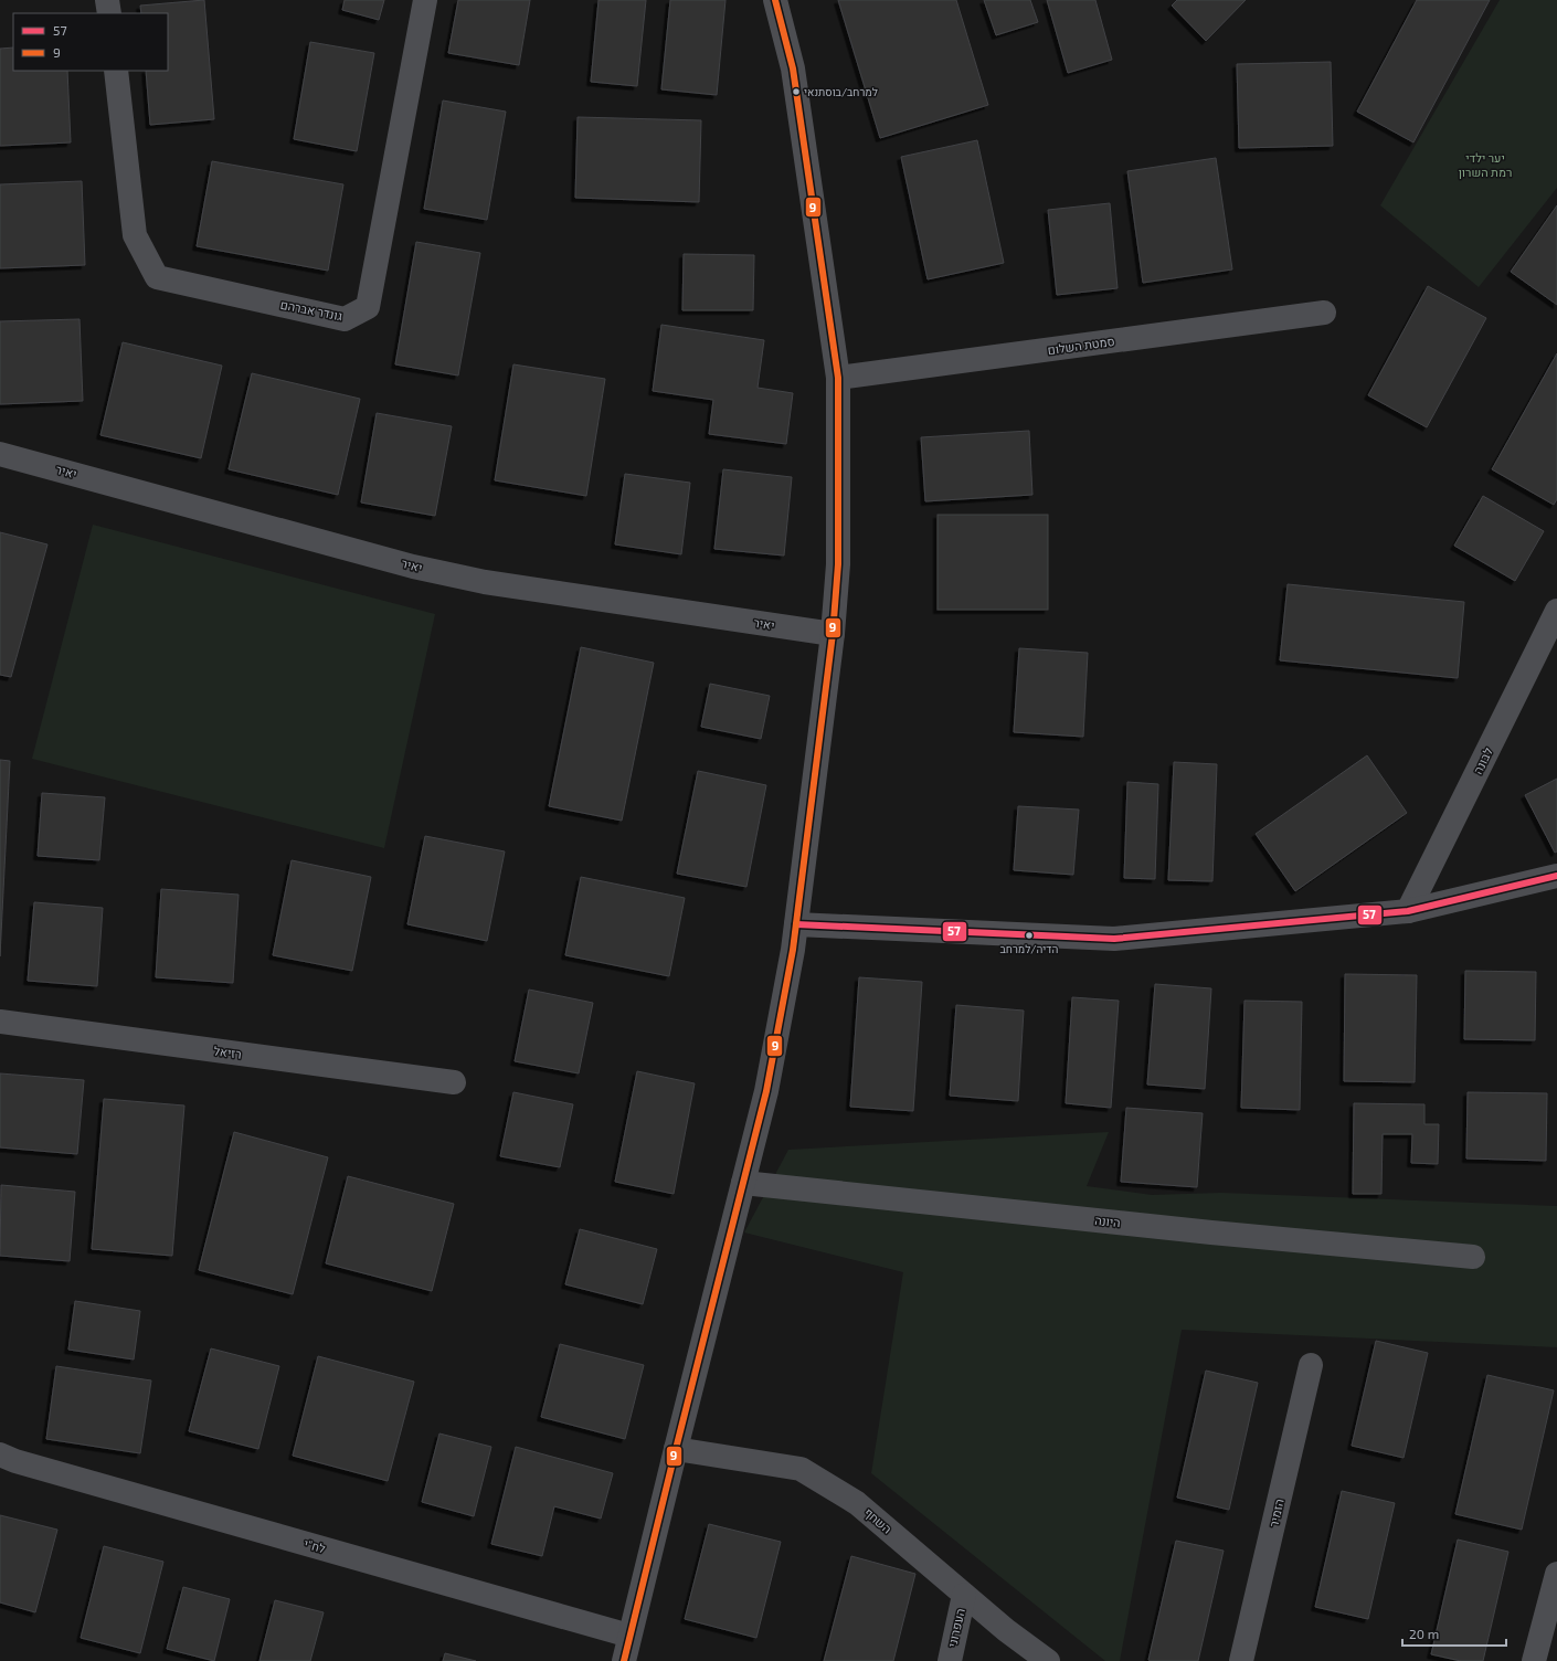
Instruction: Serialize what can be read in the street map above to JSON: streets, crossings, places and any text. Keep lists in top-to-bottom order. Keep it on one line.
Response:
{"streets":{"street":["גונדר אברהם","סמטת השלום","יאיר","לבונה","רזיאל","היונה","הזמיר","השחף","לח\"י","העפרוני"]},"crossings":[["השחף","העפרוני"]],"parks":["יער ילדי רמת השרון"],"places":["למרחב/בוסתנאי","הדיה/למרחב"],"lines":["transit line 9","transit line 57"],"legend":["57","9"],"scale_bar":"20 m"}
